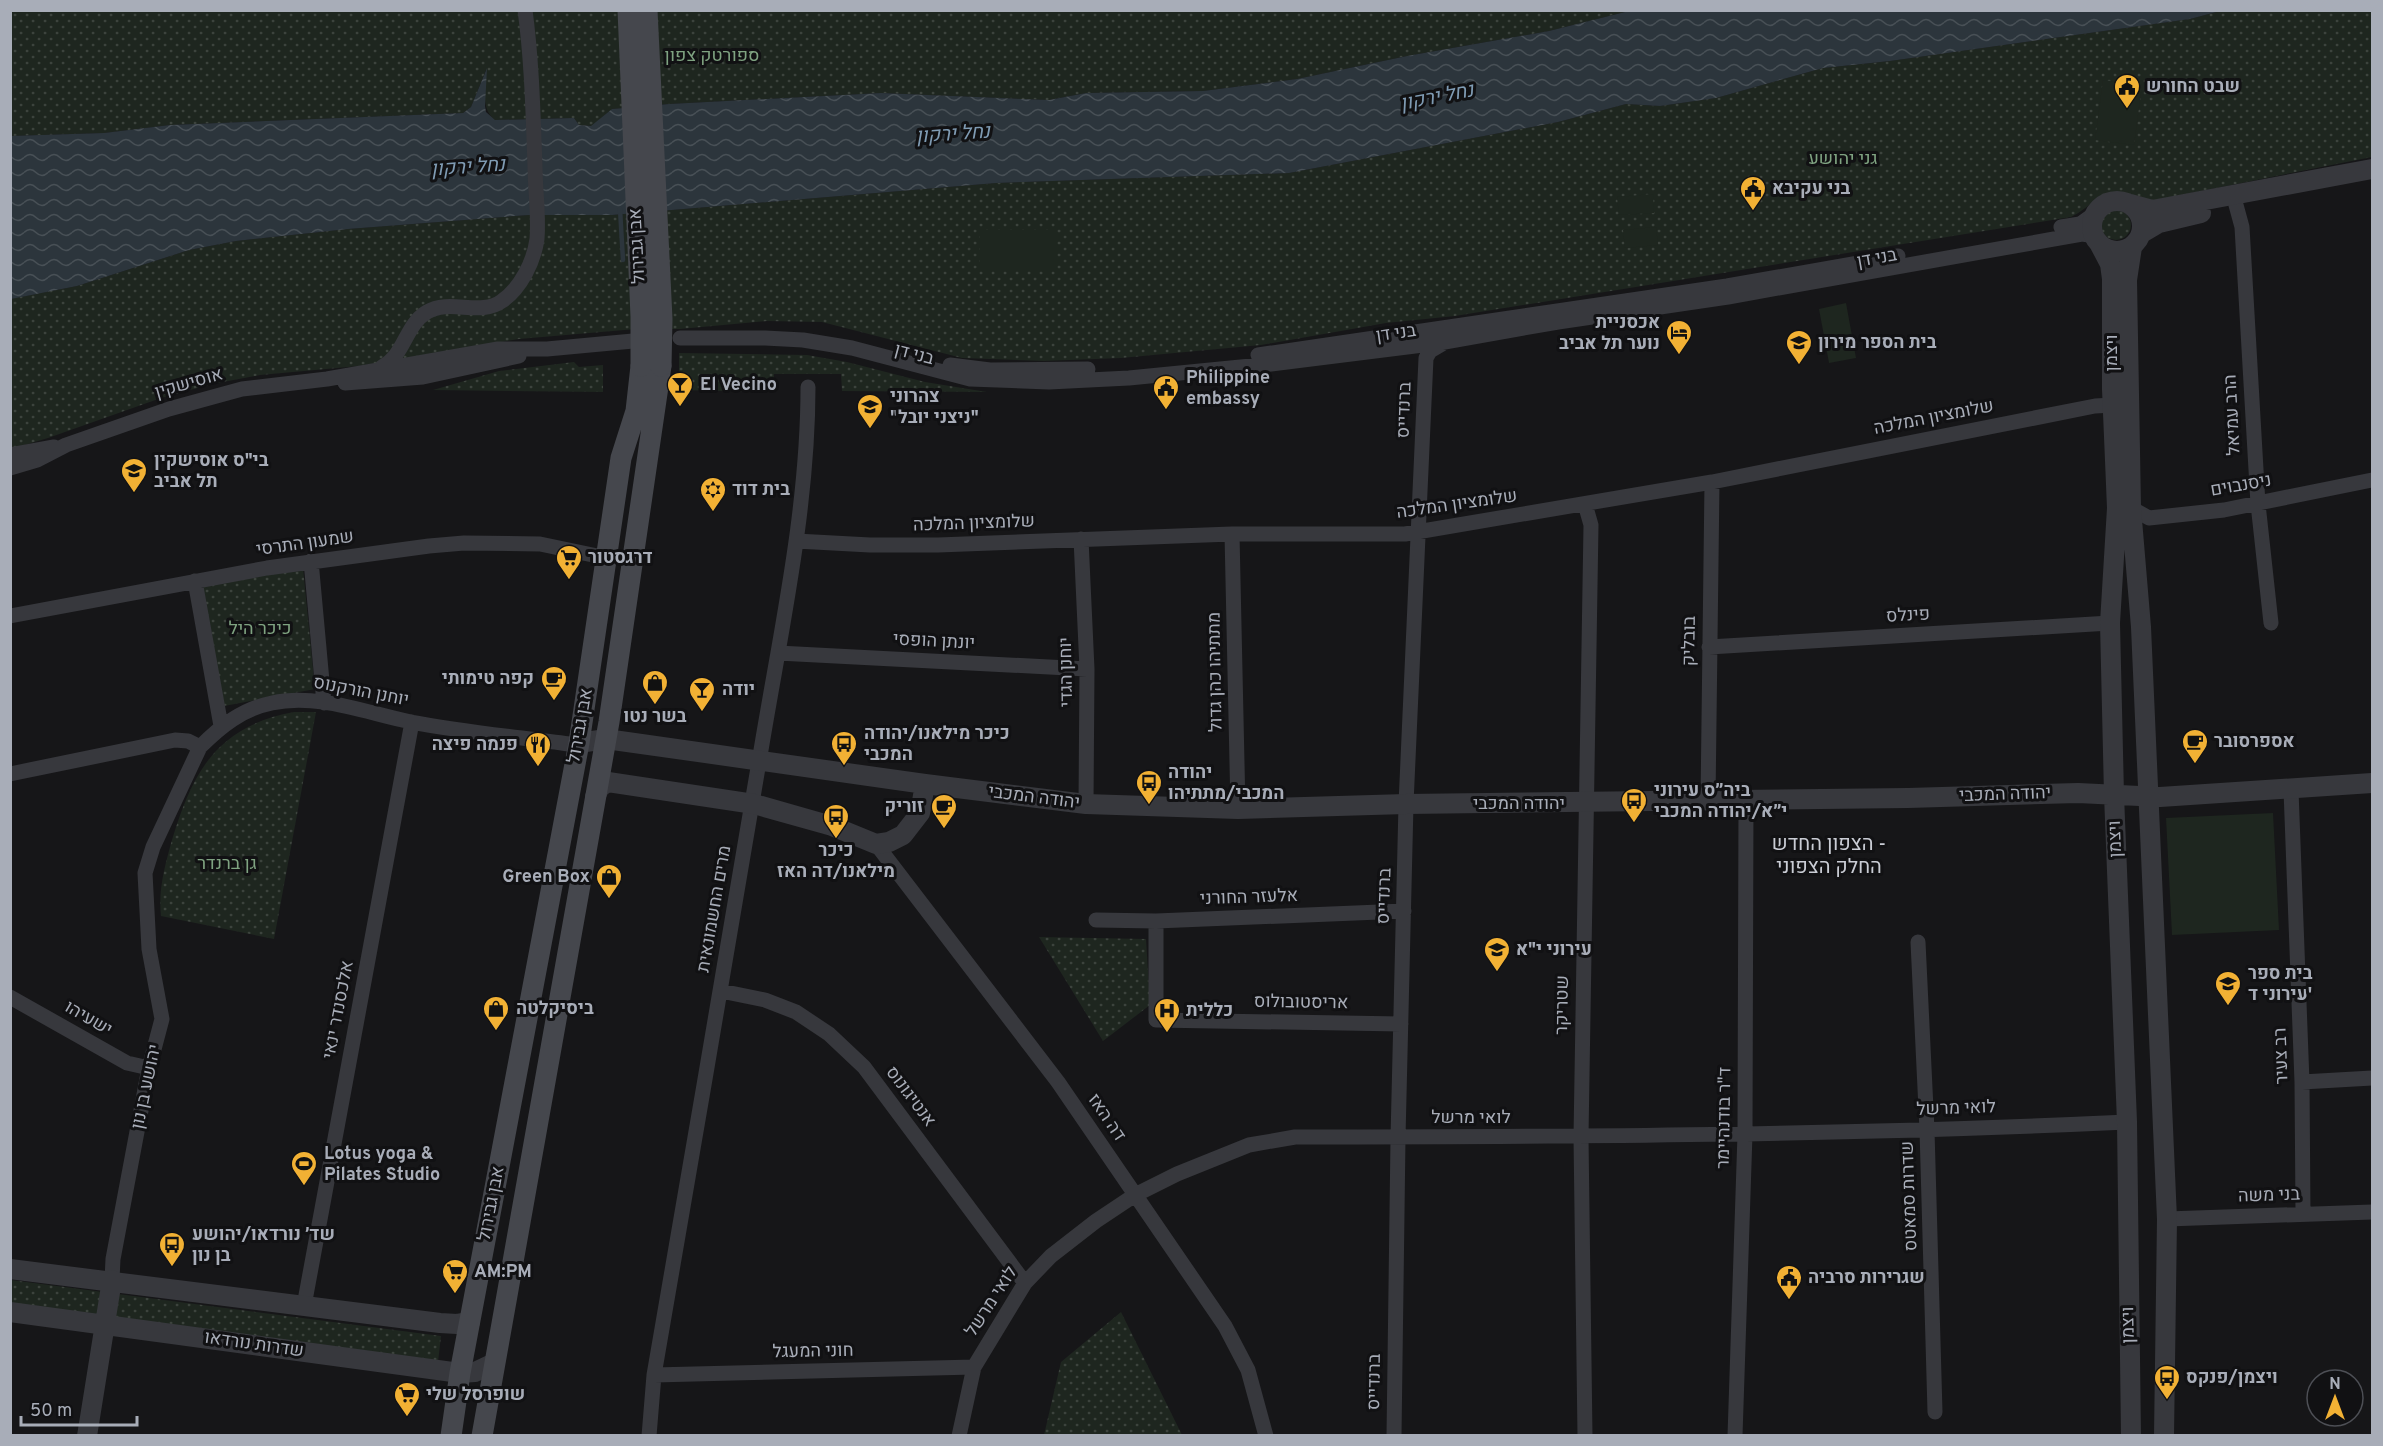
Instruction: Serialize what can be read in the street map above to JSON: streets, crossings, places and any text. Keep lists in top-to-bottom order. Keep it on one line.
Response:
{"streets":{"main road":["אבן גבירול"],"street":["בני דן","ויצמן","אוסישקין","ברנדייס","הרב עמיאל","שלומציון המלכה","ניסנבוים","שמעון התרסי","פינלס","בובליק","יונתן הופסי","יוחנן הגדי","מתתיהו כהן גדול","יוחנן הורקנוס","יהודה המכבי","אלעזר החורני","מרים החשמונאית","אריסטובולוס","שטריקר","אלכסנדר ינאי","ישעיהו","רב צעיר","יהושע בן נון","אנטיגונוס","לואי מרשל","דה האז","ד\"ר בודנהיימר","שדרות סמאטס","בני משה","שדרות נורדאו","חוני המעגל"]},"crossings":[["אבן גבירול","שמעון התרסי"],["אבן גבירול","יוחנן הורקנוס"],["אבן גבירול","יהודה המכבי"],["אבן גבירול","שדרות נורדאו"],["בני דן","ויצמן"],["בני דן","ברנדייס"],["ויצמן","שלומציון המלכה"],["ויצמן","ניסנבוים"],["ויצמן","פינלס"],["ויצמן","יהודה המכבי"],["ויצמן","לואי מרשל"],["ויצמן","בני משה"],["ברנדייס","שלומציון המלכה"],["ברנדייס","יהודה המכבי"],["ברנדייס","אלעזר החורני"],["ברנדייס","אריסטובולוס"],["ברנדייס","לואי מרשל"],["הרב עמיאל","ניסנבוים"],["שלומציון המלכה","בובליק"],["שלומציון המלכה","יוחנן הגדי"],["שלומציון המלכה","מתתיהו כהן גדול"],["שלומציון המלכה","מרים החשמונאית"],["שלומציון המלכה","שטריקר"],["פינלס","בובליק"],["בובליק","יהודה המכבי"],["יונתן הופסי","יוחנן הגדי"],["יונתן הופסי","מרים החשמונאית"],["יוחנן הגדי","יהודה המכבי"],["מתתיהו כהן גדול","יהודה המכבי"],["יוחנן הורקנוס","יהודה המכבי"],["יוחנן הורקנוס","אלכסנדר ינאי"],["יוחנן הורקנוס","יהושע בן נון"],["יהודה המכבי","מרים החשמונאית"],["יהודה המכבי","שטריקר"],["יהודה המכבי","רב צעיר"],["יהודה המכבי","ד\"ר בודנהיימר"],["אלעזר החורני","אריסטובולוס"],["מרים החשמונאית","אנטיגונוס"],["מרים החשמונאית","חוני המעגל"],["שטריקר","לואי מרשל"],["ישעיהו","יהושע בן נון"],["רב צעיר","בני משה"],["יהושע בן נון","שדרות נורדאו"],["אנטיגונוס","לואי מרשל"],["לואי מרשל","דה האז"],["לואי מרשל","ד\"ר בודנהיימר"],["לואי מרשל","שדרות סמאטס"],["לואי מרשל","חוני המעגל"]],"districts":["הצפון החדש - החלק הצפוני"],"water":["נחל ירקון"],"parks":["ספורטק צפון","גני יהושע","כיכר היל","גן ברנדר"],"places":{"public building":["שבט החורש","בני עקיבא","Philippine embassy","שגרירות סרביה"],"hotel":["אכסניית נוער תל אביב"],"school or university":["בית הספר מירון","צהרוני \"ניצני יובל\"","בי\"ס אוסישקין תל אביב","עירוני י\"א","בית ספר עירוני ד'"],"bar":["El Vecino","יודה"],"synagogue":["בית דוד"],"supermarket":["דרגסטור","AM:PM","שופרסל שלי"],"cafe":["קפה טימותי","אספרסובר","זוריק"],"shop":["בשר נטו","Green Box","ביסיקלטה"],"bus stop":["כיכר מילאנו/יהודה המכבי","יהודה המכבי/מתתיהו","ביה״ס עירוני י״א/יהודה המכבי","כיכר מילאנו/דה האז","שד׳ נורדאו/יהושע בן נון","ויצמן/פנקס"],"restaurant":["פנמה פיצה"],"hospital":["כללית"],"sports":["Lotus yoga & Pilates Studio"]},"scale_bar":"50 m","north":"top"}
